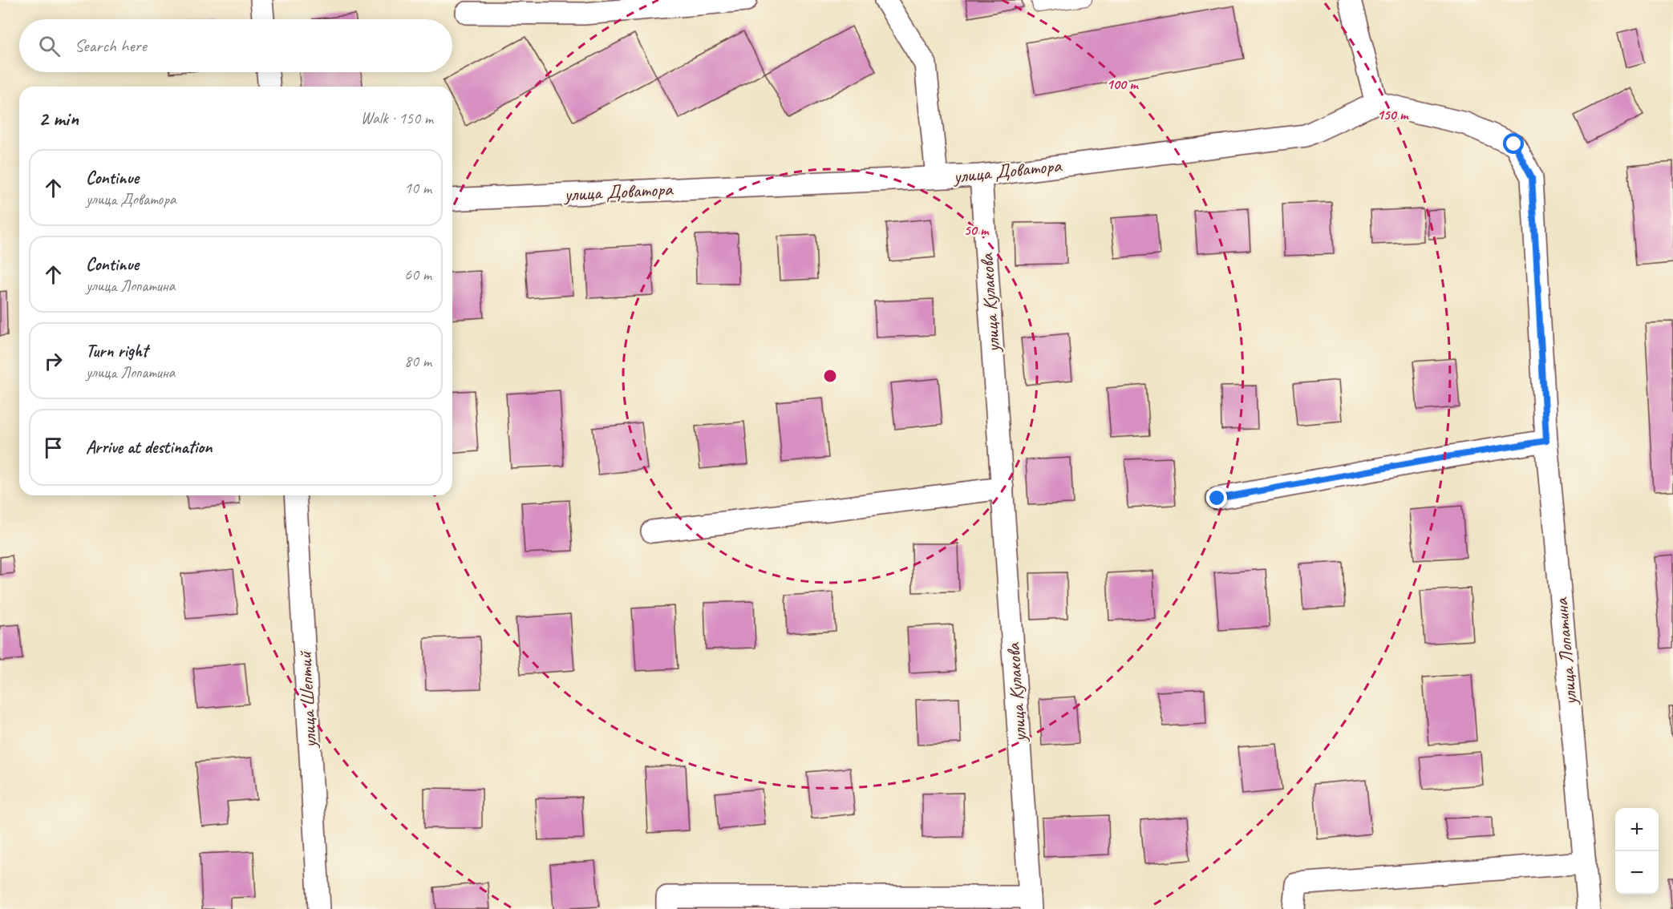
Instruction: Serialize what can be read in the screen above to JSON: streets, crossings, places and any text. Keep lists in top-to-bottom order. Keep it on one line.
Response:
{"streets":{"street":["улица Доватора","улица Кулакова","улица Лопатина","улица Шептий"]},"crossings":[["улица Доватора","улица Кулакова"],["улица Доватора","улица Лопатина"]],"page":{"search":"Search here","heading":["2 min","Walk · 150 m"],"list":[["Continue","улица Доватора","10 m"],["Continue","улица Лопатина","60 m"],["Turn right","улица Лопатина","80 m"],"Arrive at destination"],"map_buttons":["+","−"]},"rings":["100 m","150 m","50 m"]}
